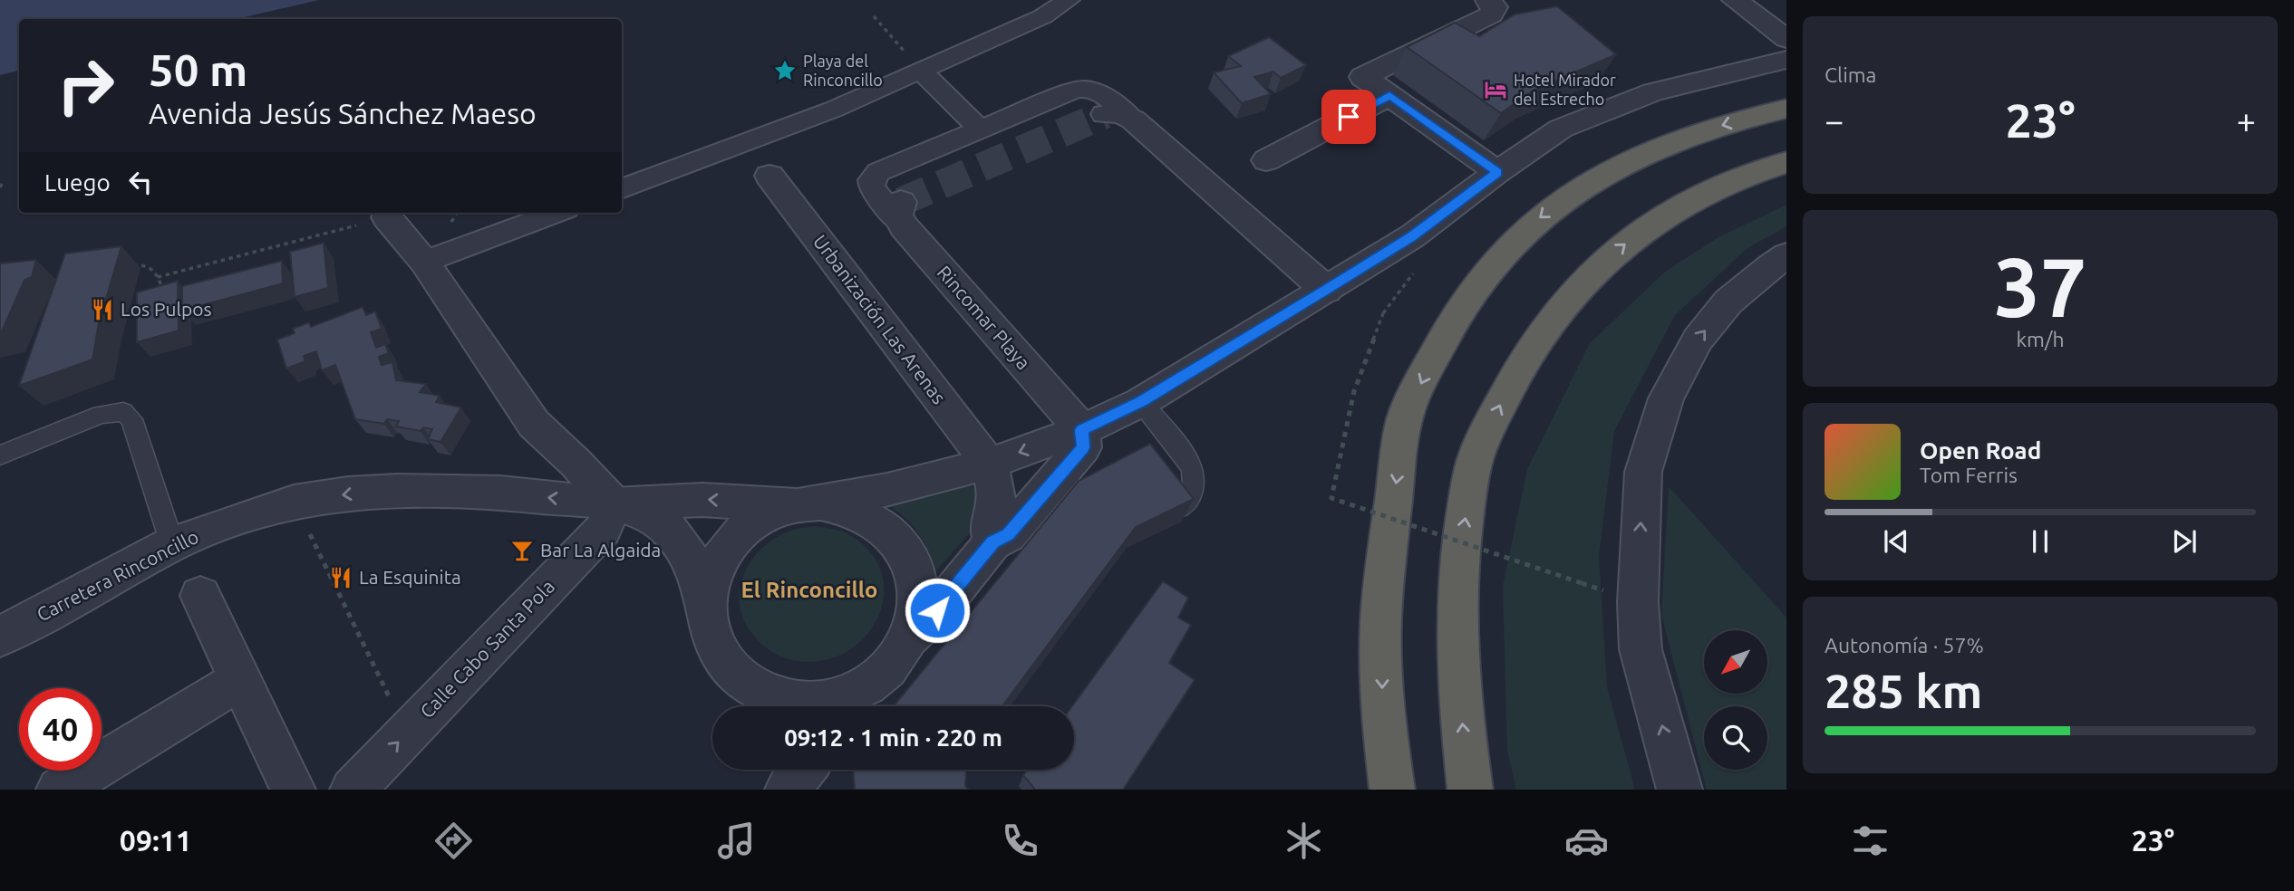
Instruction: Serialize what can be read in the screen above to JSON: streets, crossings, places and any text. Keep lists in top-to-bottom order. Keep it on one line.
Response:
{"streets":{"street":["Rincomar Playa","Urbanización Las Arenas","Carretera Rinconcillo","Calle Cabo Santa Pola"]},"crossings":[["Carretera Rinconcillo","Calle Cabo Santa Pola"]],"one_way":["Carretera Rinconcillo"],"districts":["El Rinconcillo"],"places":{"place":["Playa del Rinconcillo"],"hotel":["Hotel Mirador del Estrecho"],"restaurant":["Los Pulpos","La Esquinita"],"bar":["Bar La Algaida"]},"north":"bottom left","page":{"tile":["Clima",["37","km/h"],["Autonomía · 57%","285 km"]],"turn":["50 m","Avenida Jesús Sánchez Maeso"],"heat":["−","23°","+"],"then":"Luego","song":["Open Road","Tom Ferris"],"limit":"40","trip":"09:12 · 1 min · 220 m","tabs":["09:11","23°"]}}
